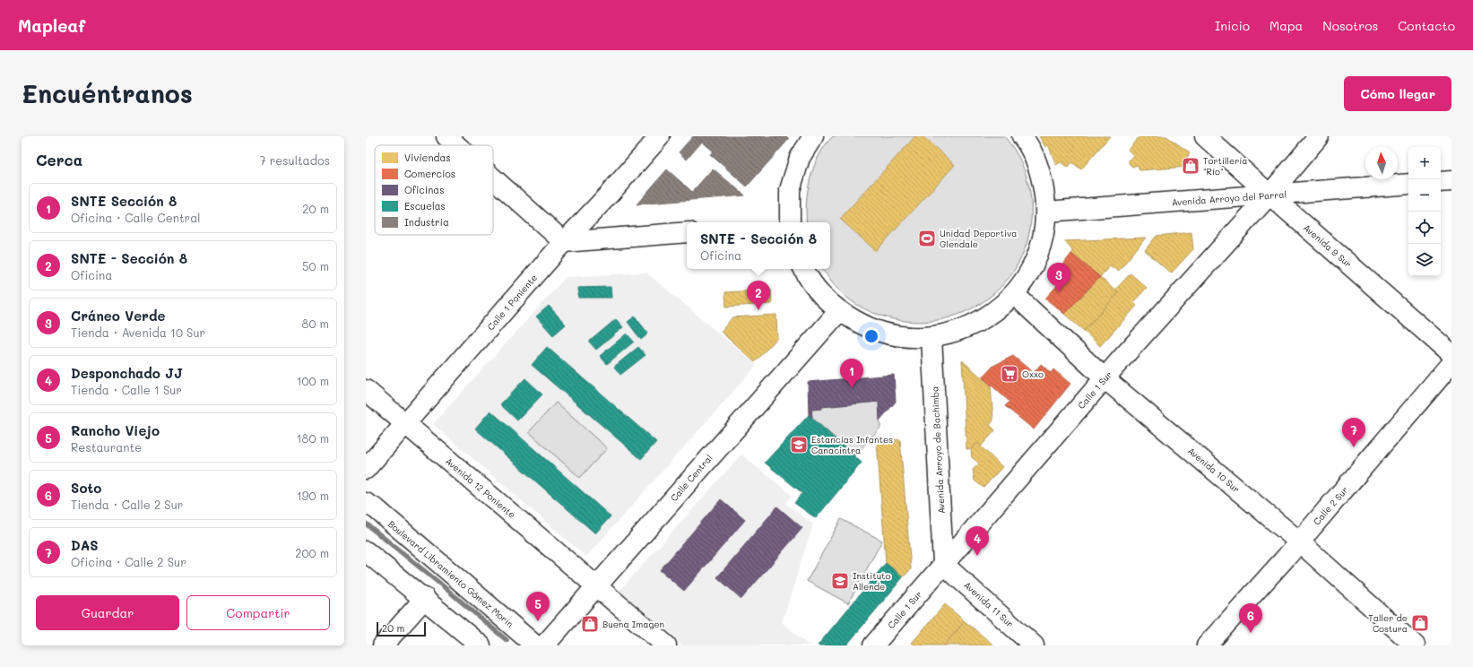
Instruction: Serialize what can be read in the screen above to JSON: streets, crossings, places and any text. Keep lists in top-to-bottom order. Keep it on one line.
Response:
{"streets":{"street":["Avenida Arroyo del Parral","Avenida 9 Sur","Calle 1 Poniente","Calle 1 Sur","Avenida Arroyo de Bachimba","Avenida 10 Sur","Calle Central","Avenida 12 Poniente","Calle 2 Sur","Boulevard Libramiento Gómez Morín","Avenida 11 Sur"]},"crossings":[["Avenida Arroyo del Parral","Avenida 9 Sur"],["Avenida Arroyo del Parral","Calle 1 Sur"],["Avenida 9 Sur","Calle 1 Sur"],["Calle 1 Poniente","Avenida 12 Poniente"],["Calle 1 Sur","Avenida Arroyo de Bachimba"],["Calle 1 Sur","Avenida 10 Sur"],["Calle 1 Sur","Avenida 11 Sur"],["Avenida Arroyo de Bachimba","Avenida 11 Sur"],["Avenida 10 Sur","Calle 2 Sur"],["Calle Central","Avenida 12 Poniente"]],"places":{"shop":["Tortillería \"Río\"","Taller de Costura","Buena Imagen"],"sports":["Unidad Deportiva Glendale"],"supermarket":["Oxxo"],"school or university":["Estancias Infantes Canacintra","Instituto Allende"]},"legend":["Viviendas","Comercios","Oficinas","Escuelas","Industria"],"scale_bar":"20 m","north":"top","page":{"header":"Mapleaf","nav":["Inicio","Mapa","Nosotros","Contacto"],"buttons":["Cómo llegar",["Guardar","Compartir"]],"title":"Encuéntranos","heading":["Cerca","7 resultados"],"map_buttons":["+","−"],"list":[{"mark":"1","name":"SNTE Sección 8","note":"Oficina · Calle Central","value":"20 m"},{"mark":"2","name":"SNTE - Sección 8","note":"Oficina","value":"50 m"},{"mark":"3","name":"Cráneo Verde","note":"Tienda · Avenida 10 Sur","value":"80 m"},{"mark":"4","name":"Desponchado JJ","note":"Tienda · Calle 1 Sur","value":"100 m"},{"mark":"5","name":"Rancho Viejo","note":"Restaurante","value":"180 m"},{"mark":"6","name":"Soto","note":"Tienda · Calle 2 Sur","value":"190 m"},{"mark":"7","name":"DAS","note":"Oficina · Calle 2 Sur","value":"200 m"}],"popup":["SNTE - Sección 8","Oficina"],"pins":["3","2","1","7","4","5","6"],"scale":"20 m"}}
